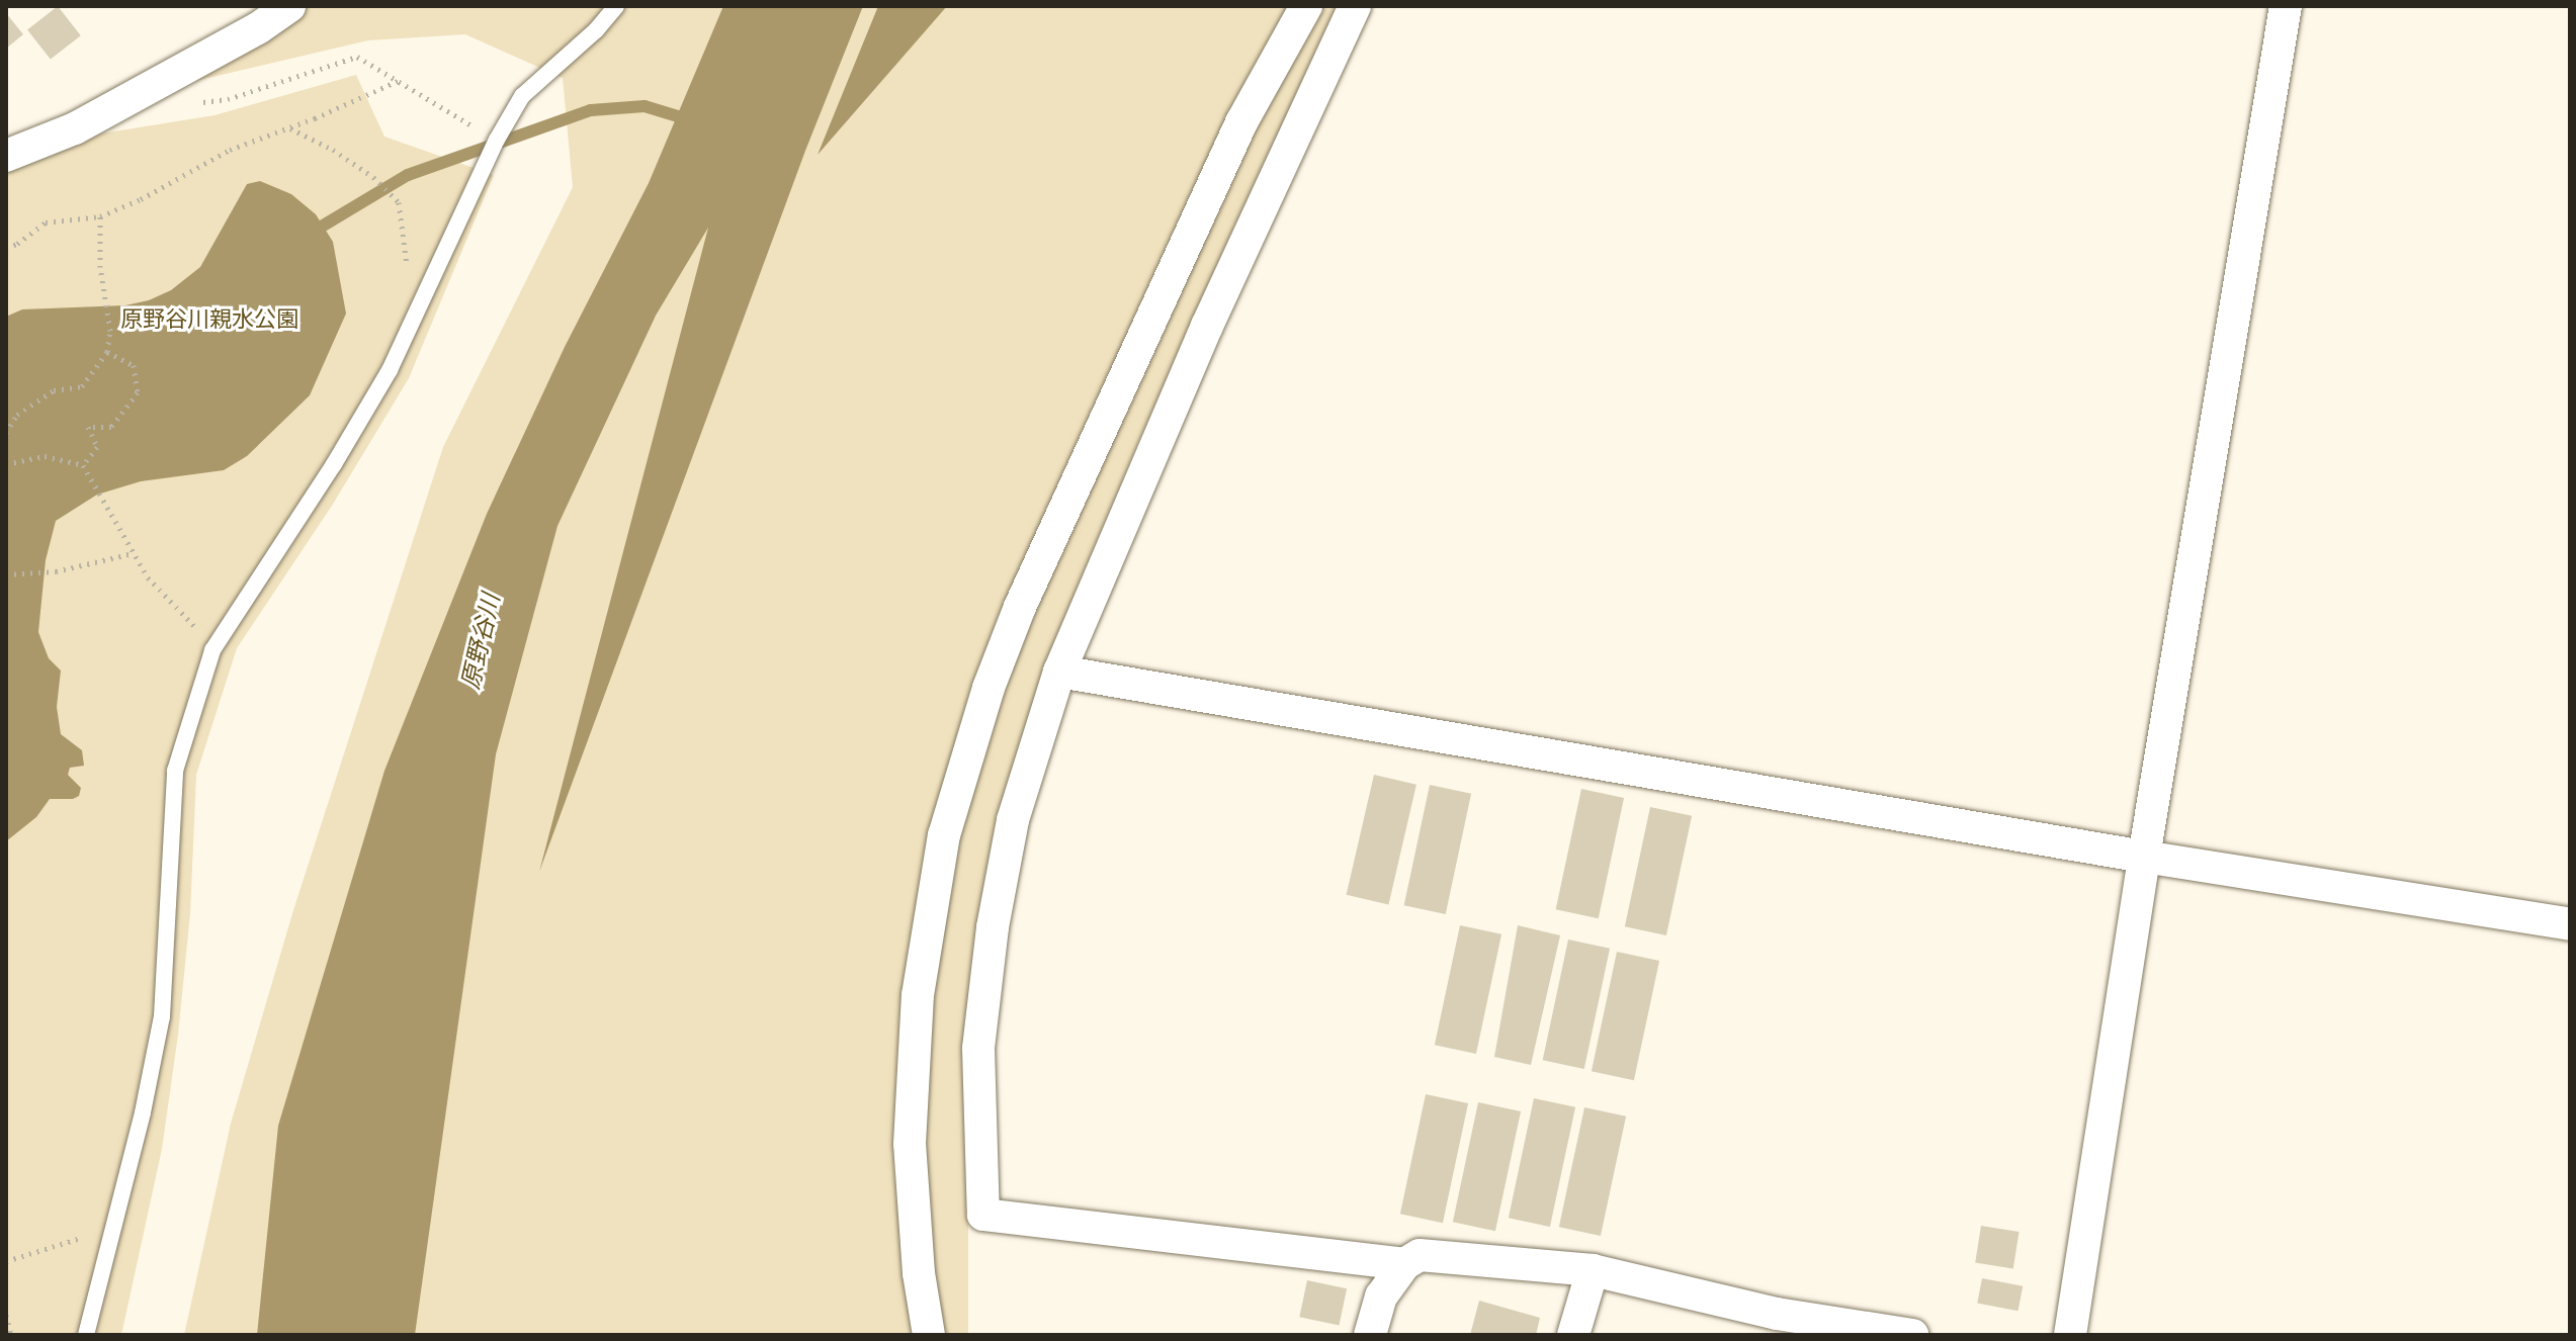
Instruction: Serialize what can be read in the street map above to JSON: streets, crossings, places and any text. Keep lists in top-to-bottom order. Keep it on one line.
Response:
{"water":["原野谷川"],"parks":["原野谷川親水公園"]}
